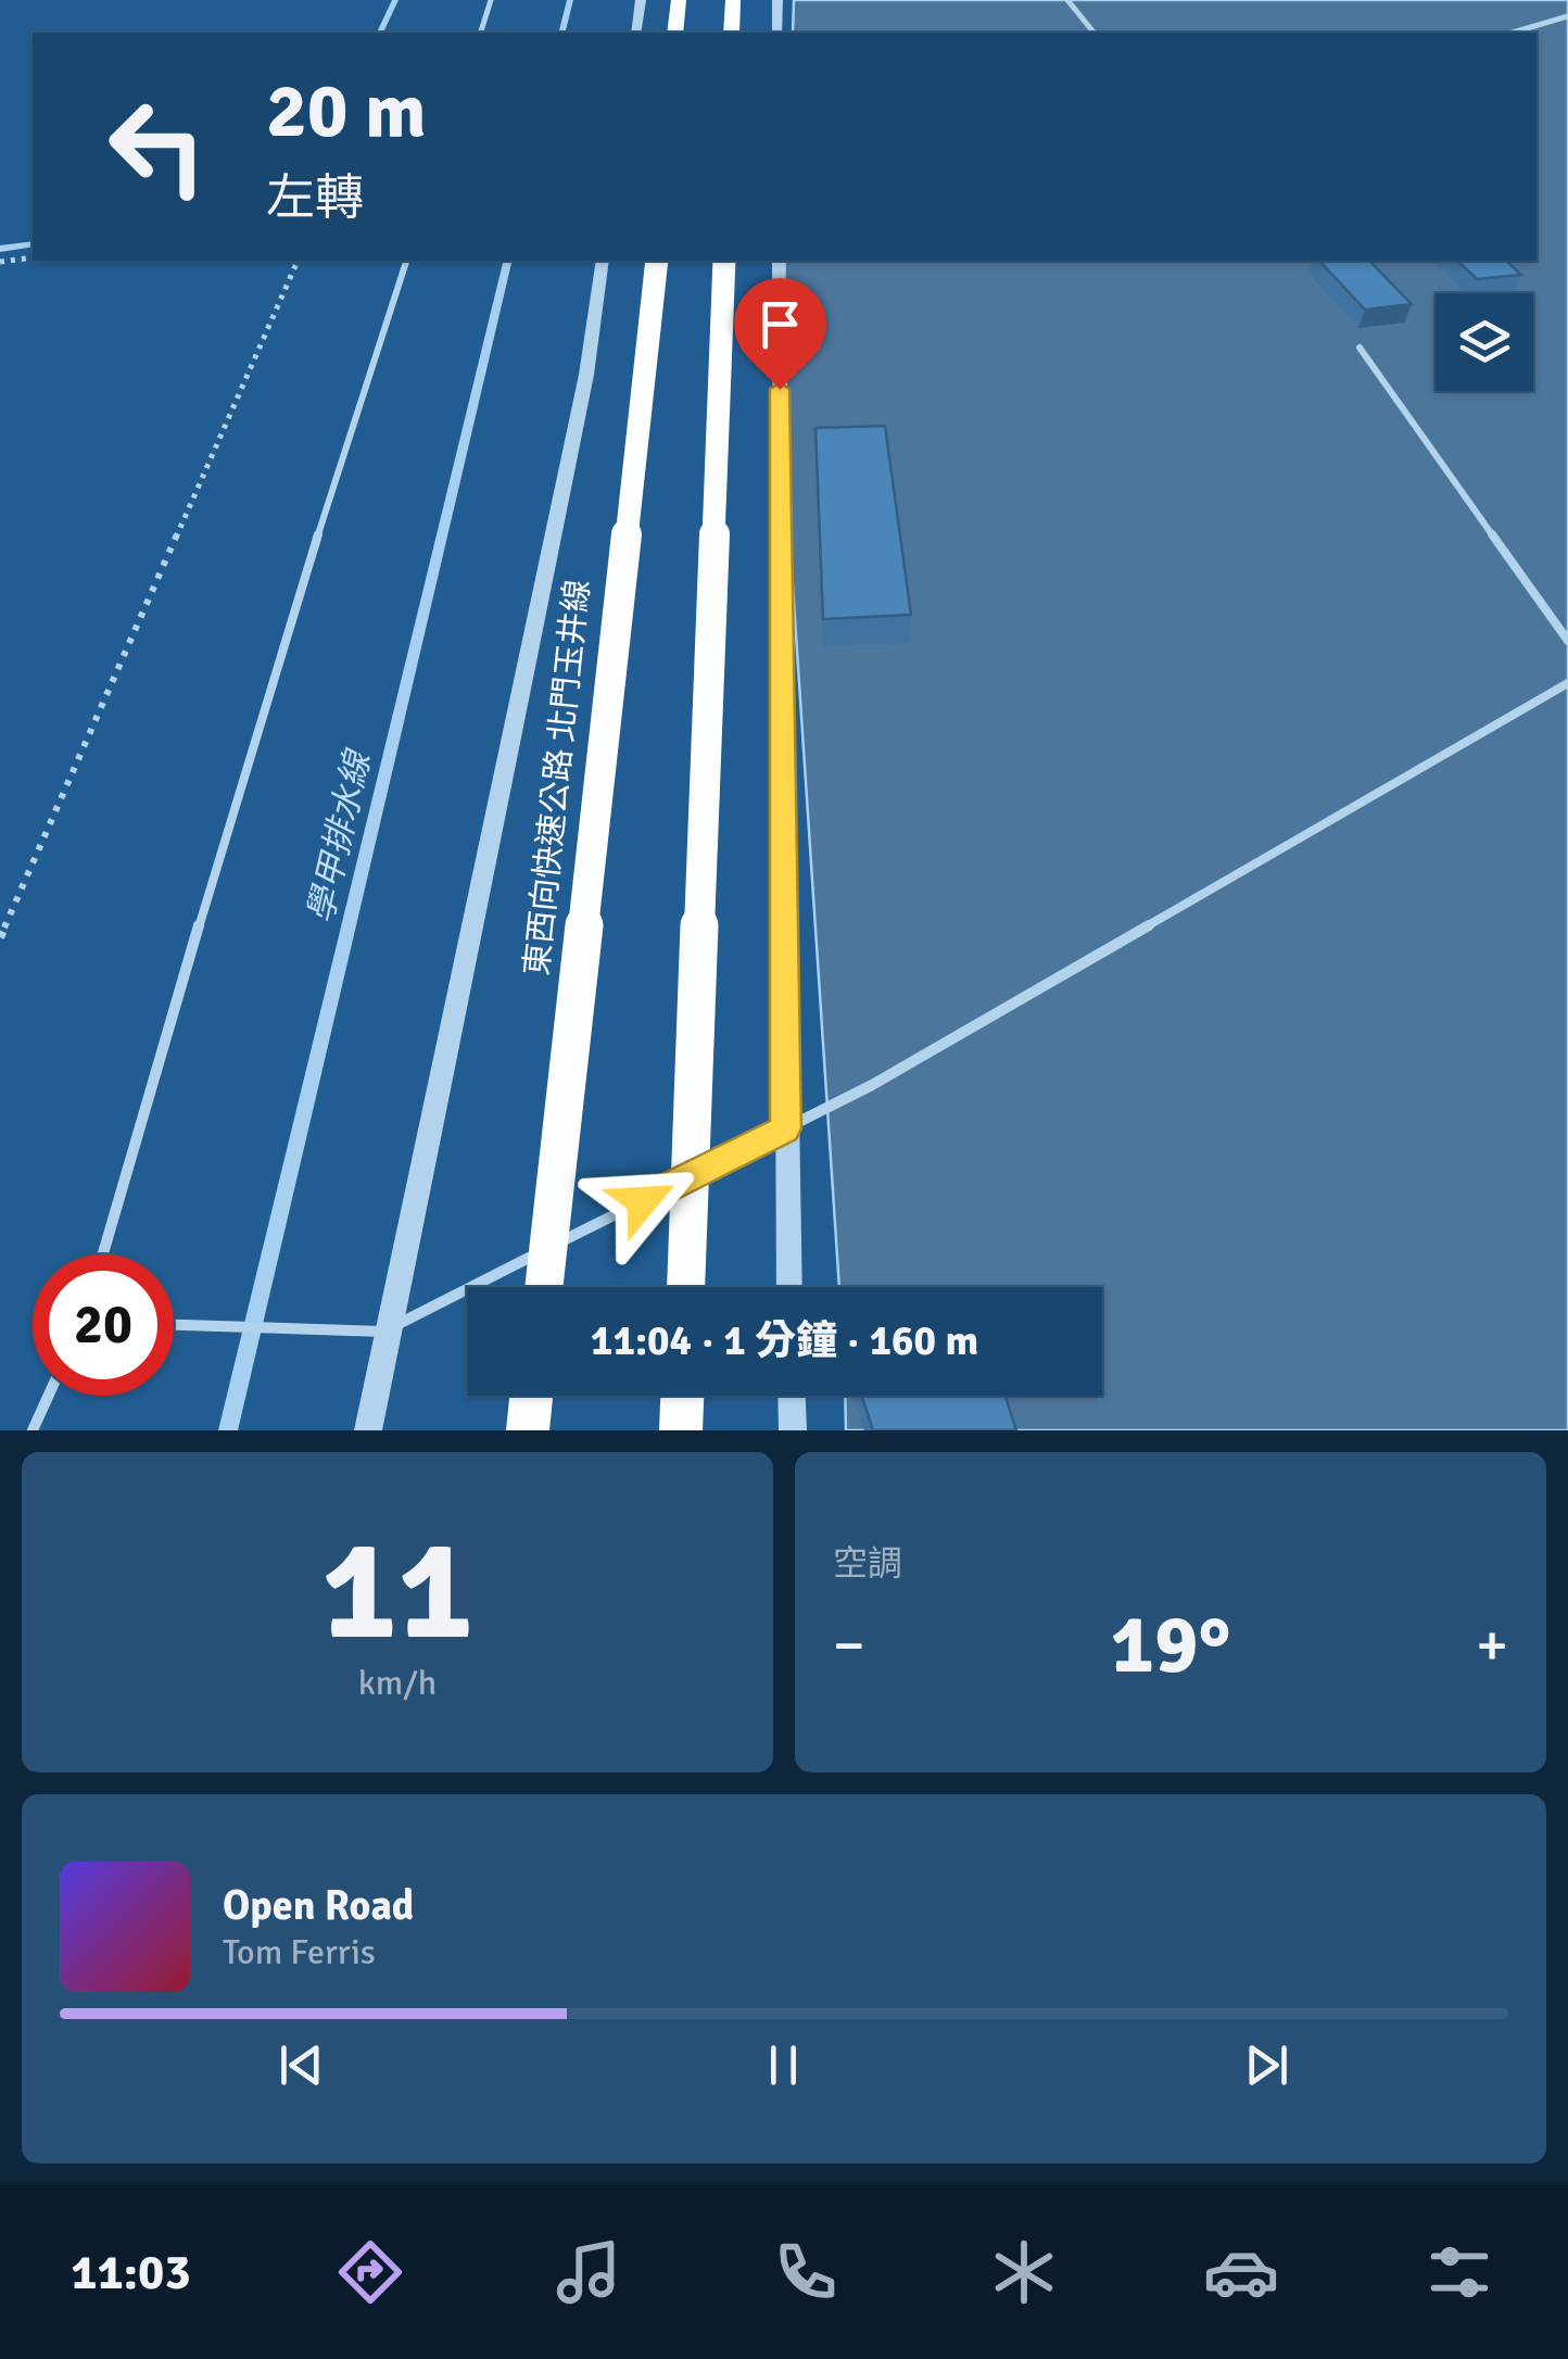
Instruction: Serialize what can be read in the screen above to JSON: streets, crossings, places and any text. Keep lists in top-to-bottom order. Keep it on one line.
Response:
{"streets":{"highway":["東西向快速公路 北門玉井線"]},"water":["學甲排水線"],"page":{"turn":["20 m","左轉"],"limit":"20","trip":"11:04 · 1 分鐘 · 160 m","tile":[["11","km/h"],"空調"],"heat":["−","19°","+"],"song":["Open Road","Tom Ferris"],"tabs":"11:03"}}
